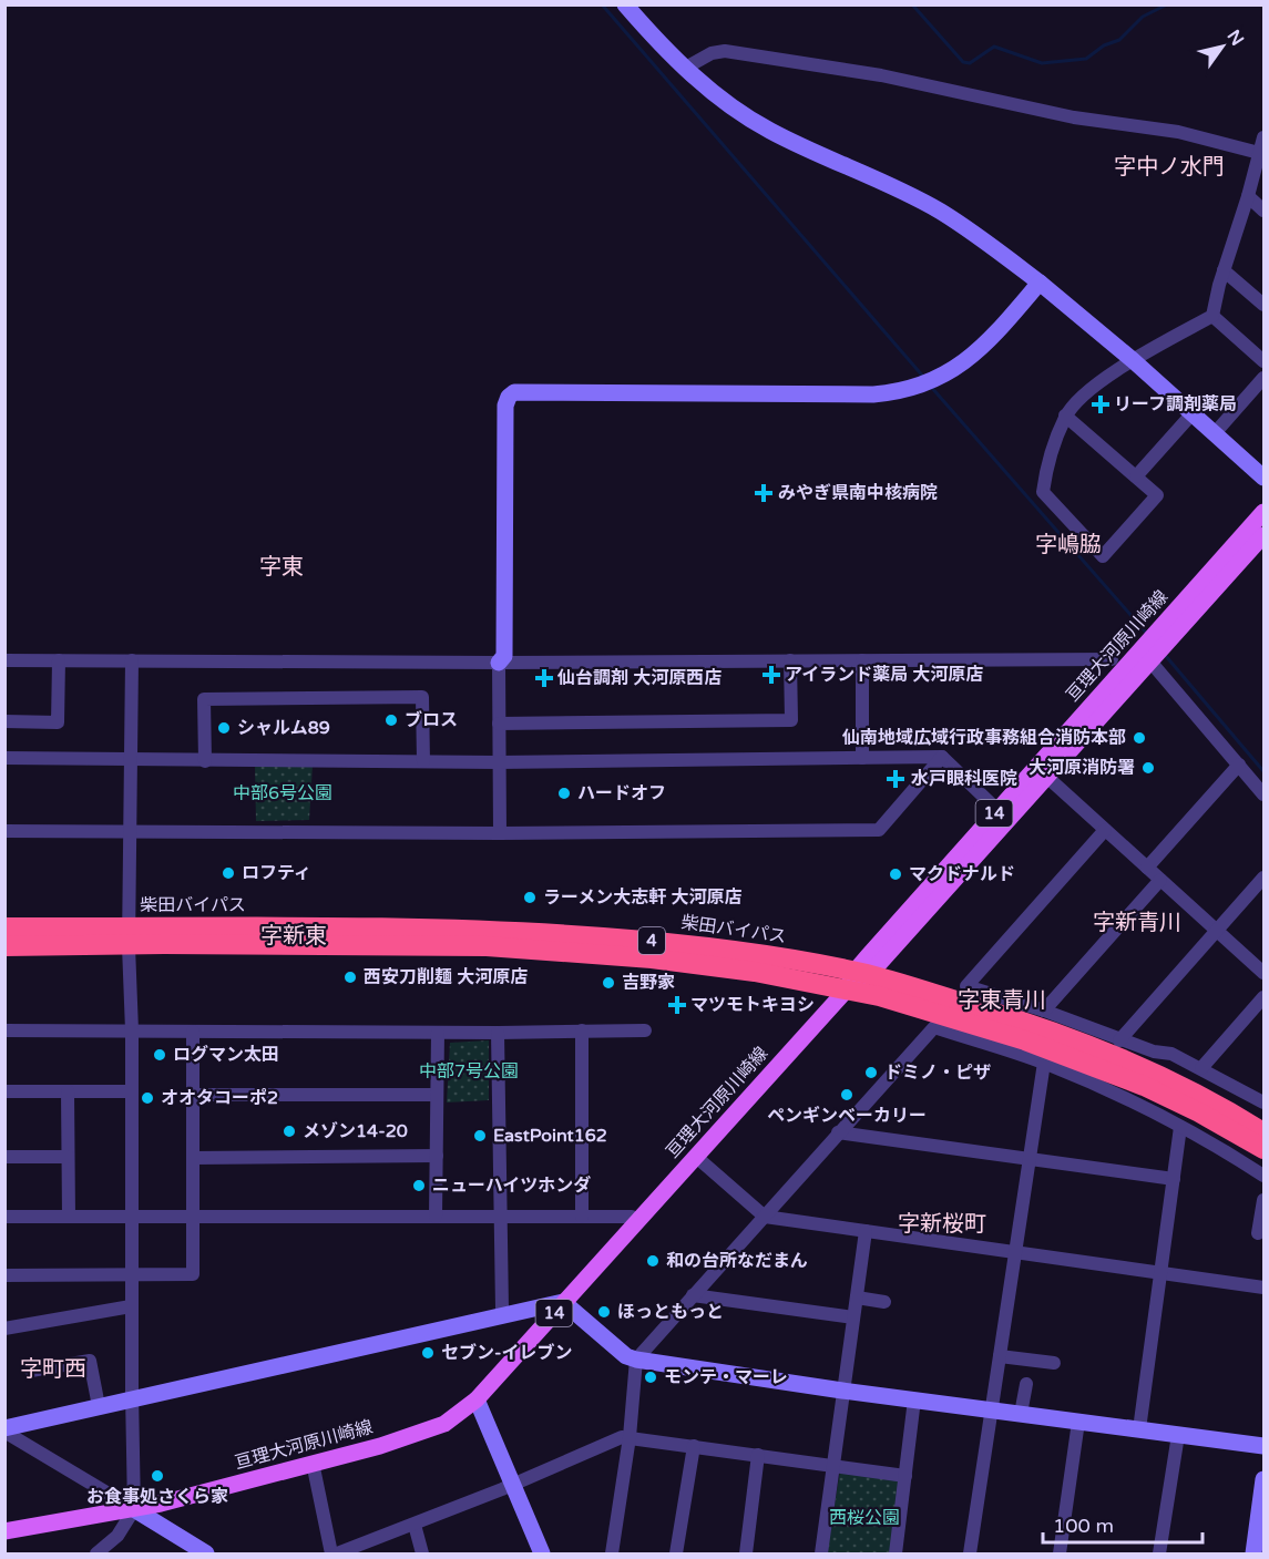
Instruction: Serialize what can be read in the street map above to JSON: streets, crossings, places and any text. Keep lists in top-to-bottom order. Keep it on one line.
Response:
{"streets":{"highway":["柴田バイパス","4"],"main road":["亘理大河原川崎線","14"]},"crossings":[["亘理大河原川崎線","14"],["亘理大河原川崎線","柴田バイパス"]],"districts":["字中ノ水門","字嶋脇","字東","字新青川","字新東","字東青川","字新桜町","字町西"],"parks":["中部6号公園","中部7号公園","西桜公園"],"places":{"health":["リーフ調剤薬局","みやぎ県南中核病院","アイランド薬局 大河原店","仙台調剤 大河原西店","水戸眼科医院","マツモトキヨシ"],"other":["ブロス","シャルム89","仙南地域広域行政事務組合消防本部","大河原消防署","ハードオフ","ロフティ","マクドナルド","ラーメン大志軒 大河原店","西安刀削麺 大河原店","吉野家","ログマン太田","ドミノ・ピザ","ペンギンベーカリー","オオタコーポ2","メゾン14-20","EastPoint162","ニューハイツホンダ","和の台所なだまん","ほっともっと","セブン-イレブン","モンテ・マーレ","お食事処さくら家"]},"scale_bar":"100 m","north":"top right"}
